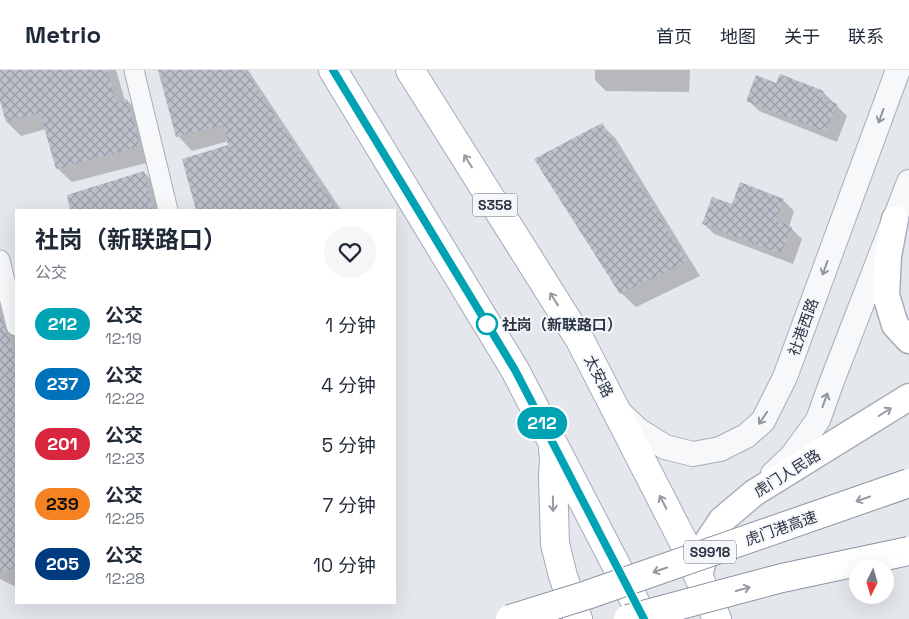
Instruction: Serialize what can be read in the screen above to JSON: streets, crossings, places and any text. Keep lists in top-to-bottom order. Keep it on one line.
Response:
{"streets":{"main road":["S358","太安路","虎门人民路","虎门港高速","S9918"],"street":["社港西路"]},"crossings":[["社港西路","太安路"],["太安路","虎门人民路"]],"places":["社岗（新联路口）"],"lines":["bus line 212"],"north":"bottom","page":{"header":"Metrio","nav":["首页","地图","关于","联系"],"on_map":"212","heading":["社岗（新联路口）","公交"],"list":[{"mark":"212","name":"公交","note":"12:19","value":"1 分钟"},{"mark":"237","name":"公交","note":"12:22","value":"4 分钟"},{"mark":"201","name":"公交","note":"12:23","value":"5 分钟"},{"mark":"239","name":"公交","note":"12:25","value":"7 分钟"},{"mark":"205","name":"公交","note":"12:28","value":"10 分钟"}]}}
